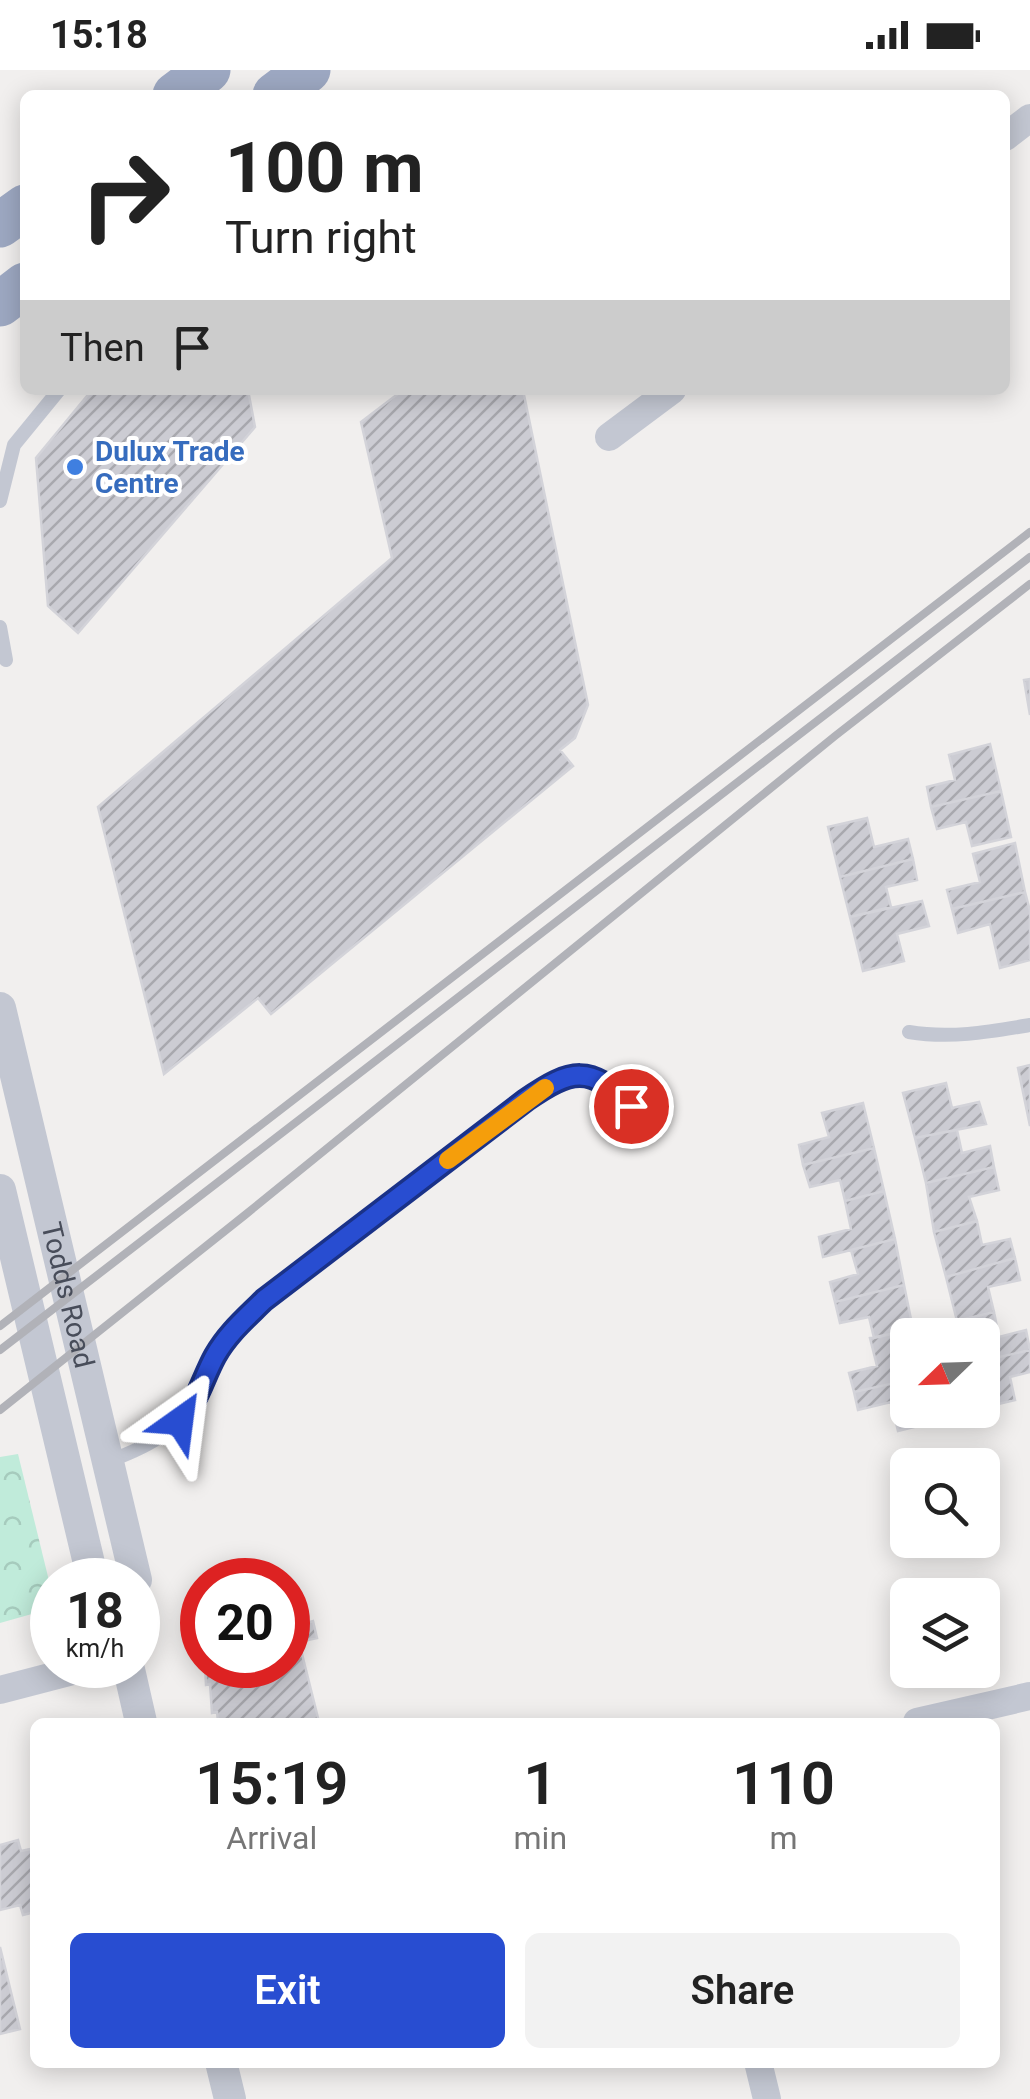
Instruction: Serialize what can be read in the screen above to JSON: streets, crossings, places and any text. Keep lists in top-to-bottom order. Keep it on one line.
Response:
{"streets":{"street":["Todds Road"]},"places":["Dulux Trade Centre"],"north":"bottom left","page":{"status":"15:18","turn":["100 m","Turn right"],"then":"Then","speed":"18 km/h","limit":"20","eta":["15:19","Arrival","1","min","110","m"],"buttons":["Exit","Share"]}}
